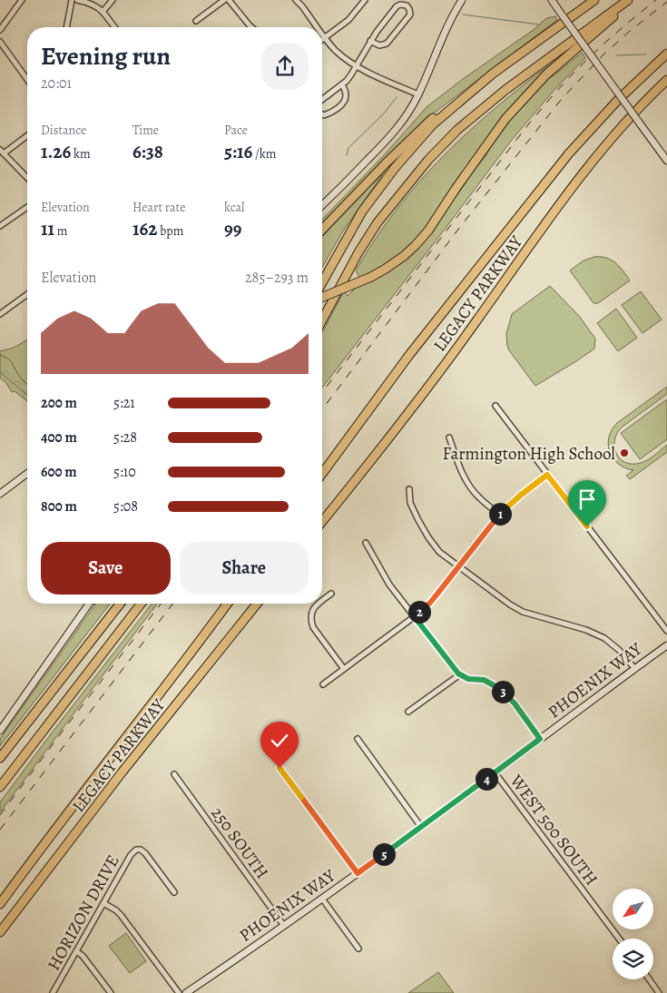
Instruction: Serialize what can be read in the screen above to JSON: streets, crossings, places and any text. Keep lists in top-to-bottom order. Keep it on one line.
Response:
{"streets":{"highway":["LEGACY PARKWAY"],"street":["PHOENIX WAY","WEST 500 SOUTH","250 SOUTH","HORIZON DRIVE"]},"crossings":[["PHOENIX WAY","WEST 500 SOUTH"],["PHOENIX WAY","250 SOUTH"]],"places":["Farmington High School"],"north":"bottom left","page":{"heading":["Evening run","20:01"],"stats":[["Distance","1.26 km"],["Time","6:38"],["Pace","5:16 /km"],["Elevation","11 m"],["Heart rate","162 bpm"],["kcal","99"]],"chart":["Elevation","285–293 m"],"list":[{"name":"200 m","note":"5:21"},{"name":"400 m","note":"5:28"},{"name":"600 m","note":"5:10"},{"name":"800 m","note":"5:08"}],"pins":["1","2","3","4","5"],"buttons":["Save","Share"]}}
